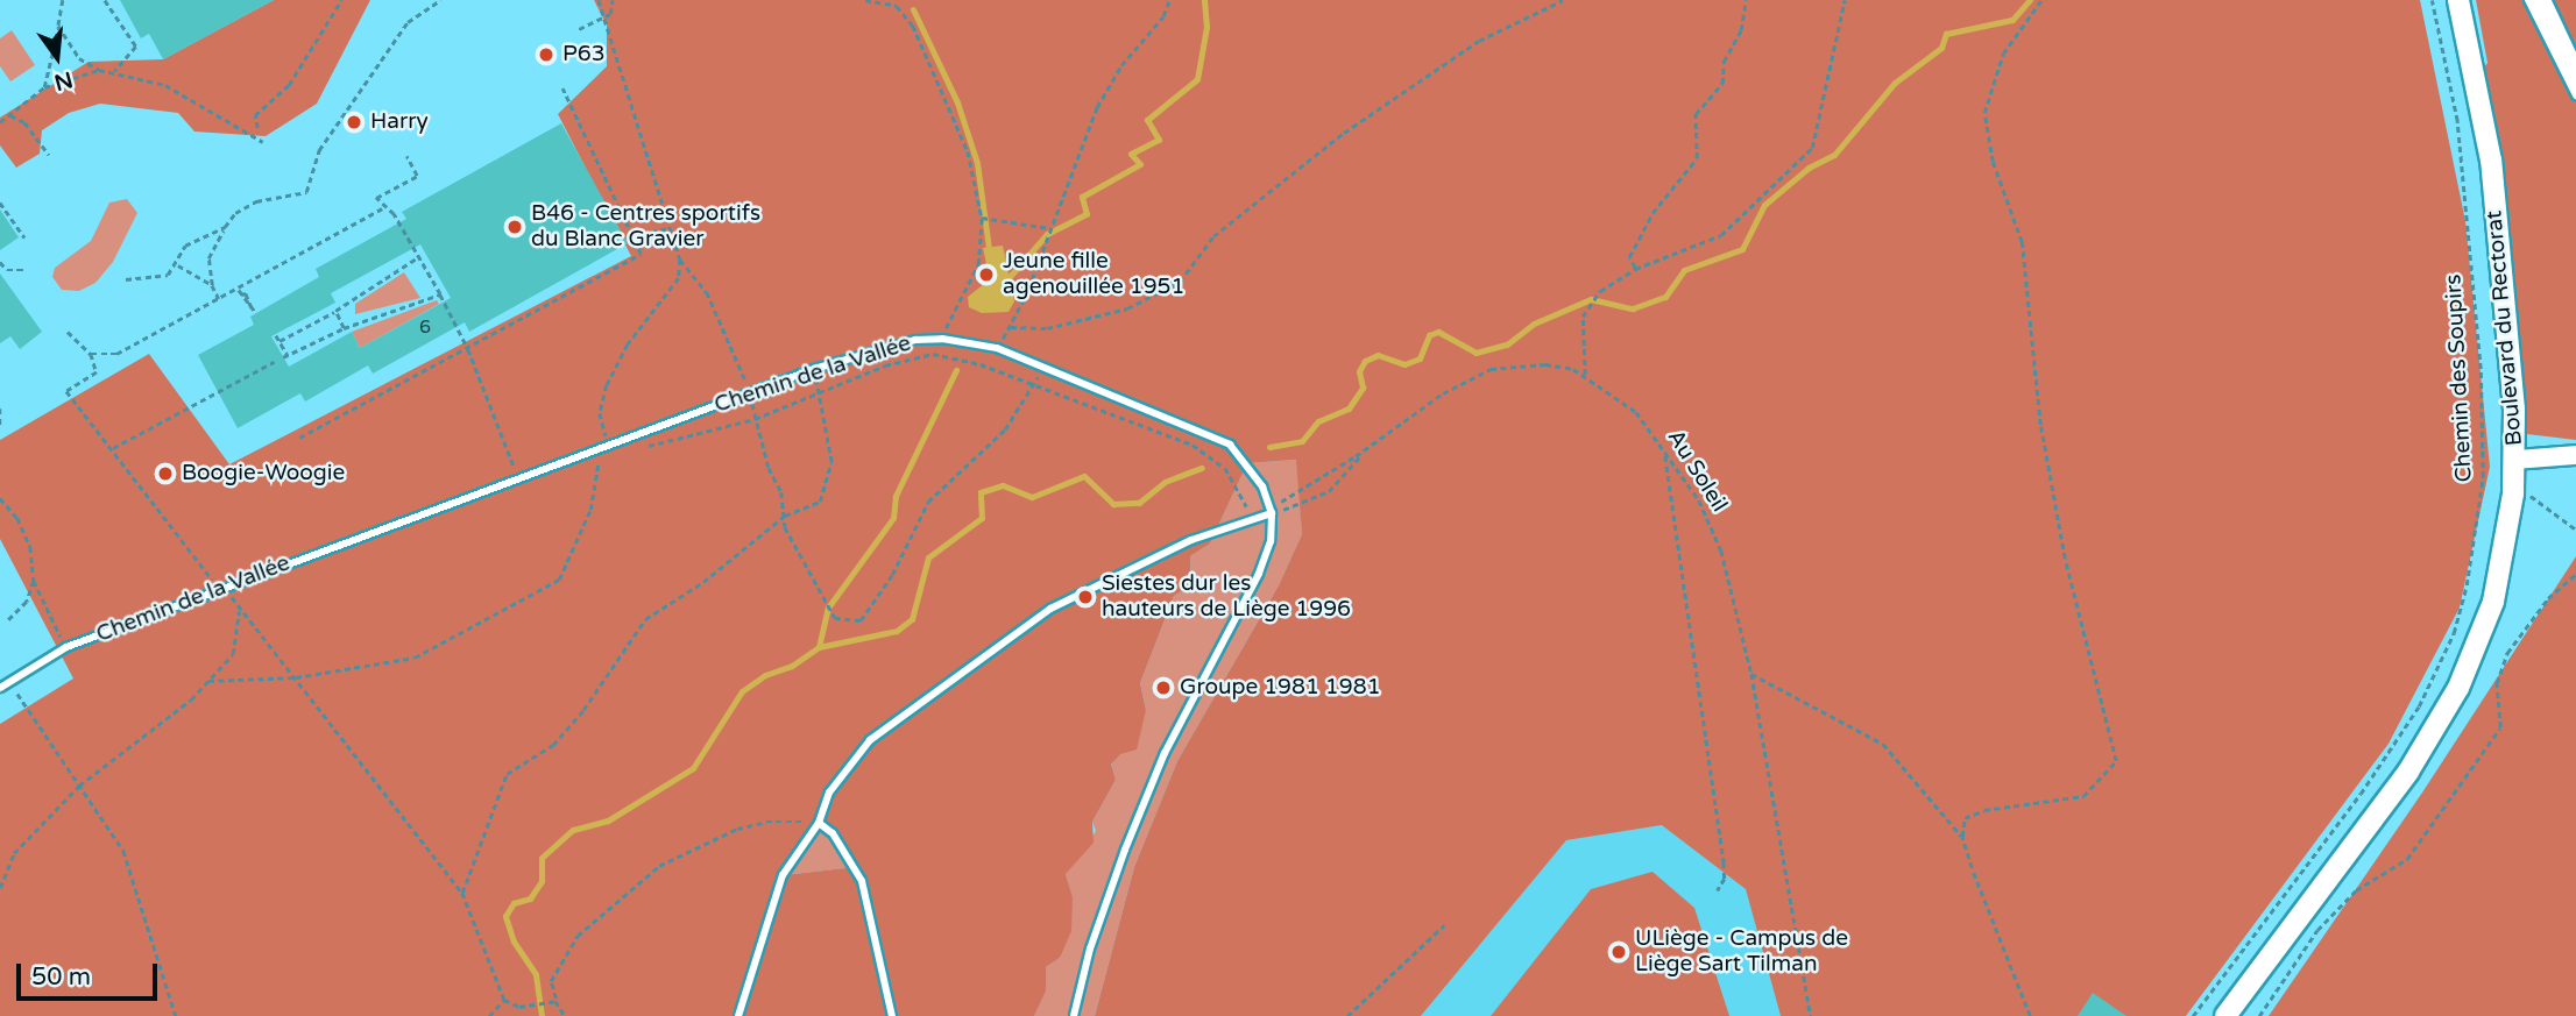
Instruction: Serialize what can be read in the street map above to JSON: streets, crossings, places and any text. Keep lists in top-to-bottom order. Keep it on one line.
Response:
{"streets":{"main road":["Boulevard du Rectorat"],"lane":["Chemin de la Vallée"],"path":["Chemin des Soupirs","Au Soleil"]},"crossings":[["Chemin de la Vallée","Au Soleil"]],"places":["P63","Harry","B46 - Centres sportifs du Blanc Gravier","Jeune fille agenouillée 1951","Boogie-Woogie","Siestes dur les hauteurs de Liège 1996","Groupe 1981 1981","ULiège - Campus de Liège Sart Tilman"],"house_numbers":["6"],"scale_bar":"50 m","north":"bottom"}
